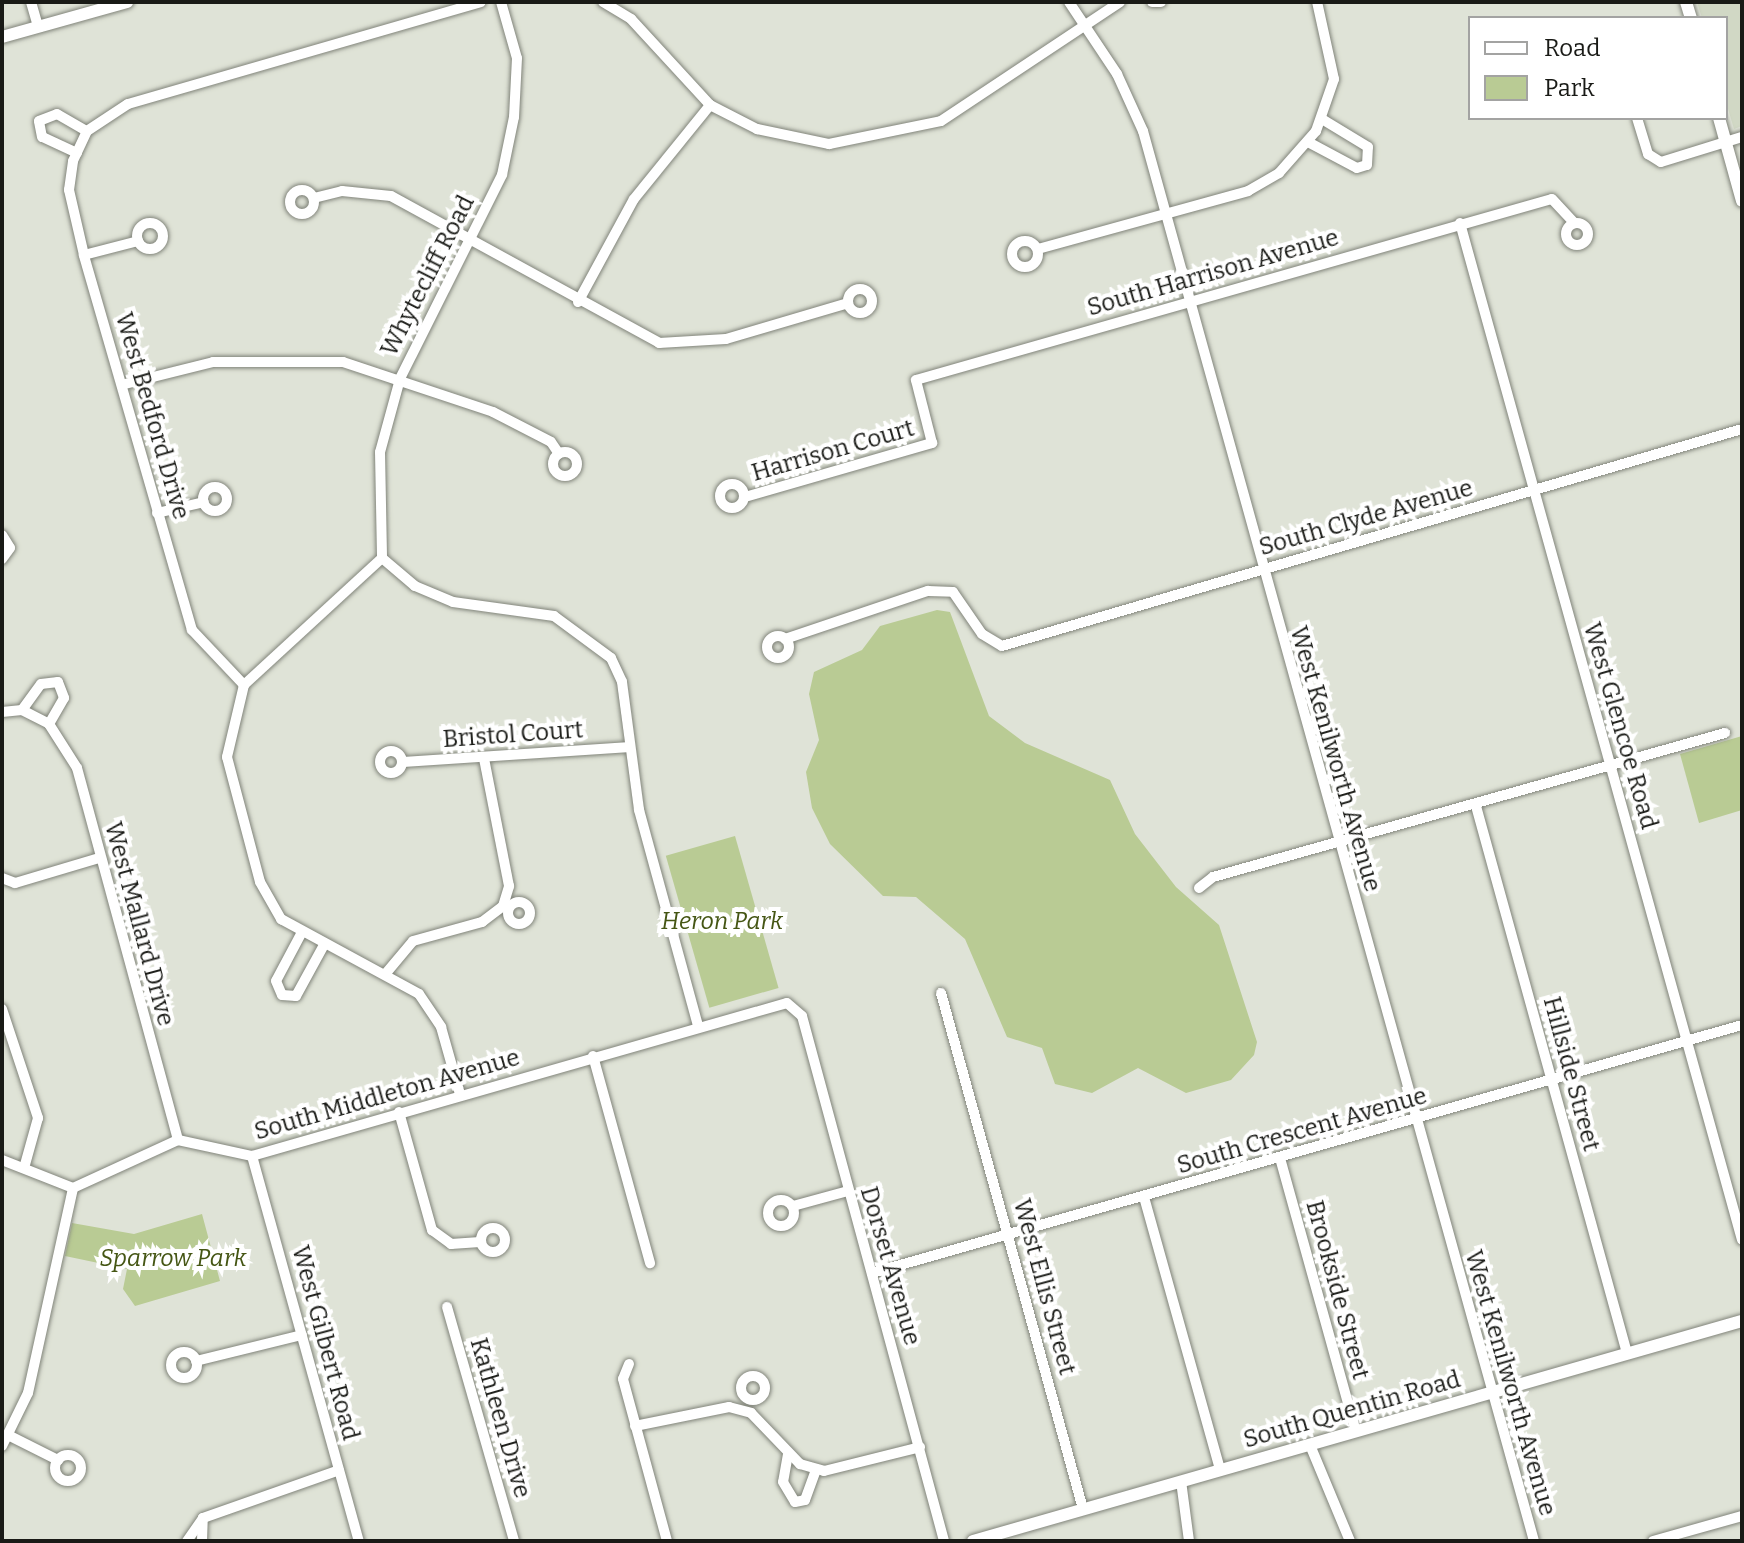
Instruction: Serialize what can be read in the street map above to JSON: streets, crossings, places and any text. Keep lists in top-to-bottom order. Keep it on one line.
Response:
{"streets":{"main road":["South Quentin Road"],"street":["South Harrison Avenue","Whytecliff Road","West Bedford Drive","Harrison Court","South Clyde Avenue","West Glencoe Road","Bristol Court","West Kenilworth Avenue","West Mallard Drive","Hillside Street","South Middleton Avenue","South Crescent Avenue","Dorset Avenue","West Ellis Street","Brookside Street","West Gilbert Road","Kathleen Drive"]},"crossings":[["South Harrison Avenue","Harrison Court"],["South Harrison Avenue","West Glencoe Road"],["South Harrison Avenue","West Kenilworth Avenue"],["South Clyde Avenue","West Glencoe Road"],["South Clyde Avenue","West Kenilworth Avenue"],["West Glencoe Road","South Crescent Avenue"],["West Kenilworth Avenue","South Crescent Avenue"],["West Kenilworth Avenue","South Quentin Road"],["West Mallard Drive","South Middleton Avenue"],["Hillside Street","South Crescent Avenue"],["Hillside Street","South Quentin Road"],["South Middleton Avenue","Dorset Avenue"],["South Middleton Avenue","West Gilbert Road"],["South Crescent Avenue","Dorset Avenue"],["South Crescent Avenue","West Ellis Street"],["South Crescent Avenue","Brookside Street"],["West Ellis Street","South Quentin Road"],["Brookside Street","South Quentin Road"]],"parks":["Heron Park","Sparrow Park"],"legend":["Road","Park"]}
